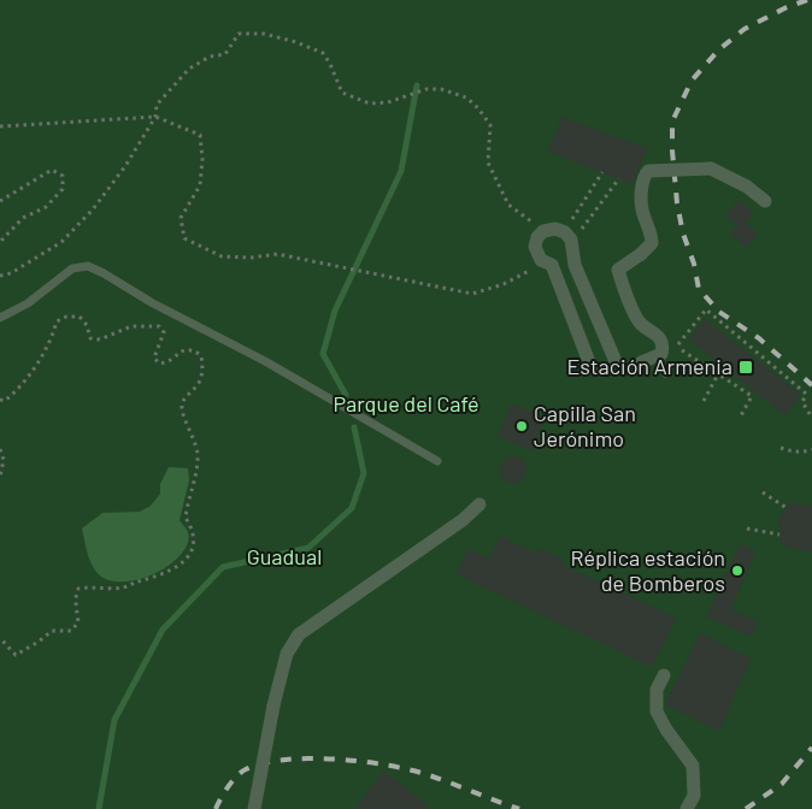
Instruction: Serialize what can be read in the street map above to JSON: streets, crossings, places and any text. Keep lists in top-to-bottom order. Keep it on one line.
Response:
{"parks":["Parque del Café","Guadual"],"places":{"transit":["Estación Armenia"],"other":["Capilla San Jerónimo","Réplica estación de Bomberos"]}}
